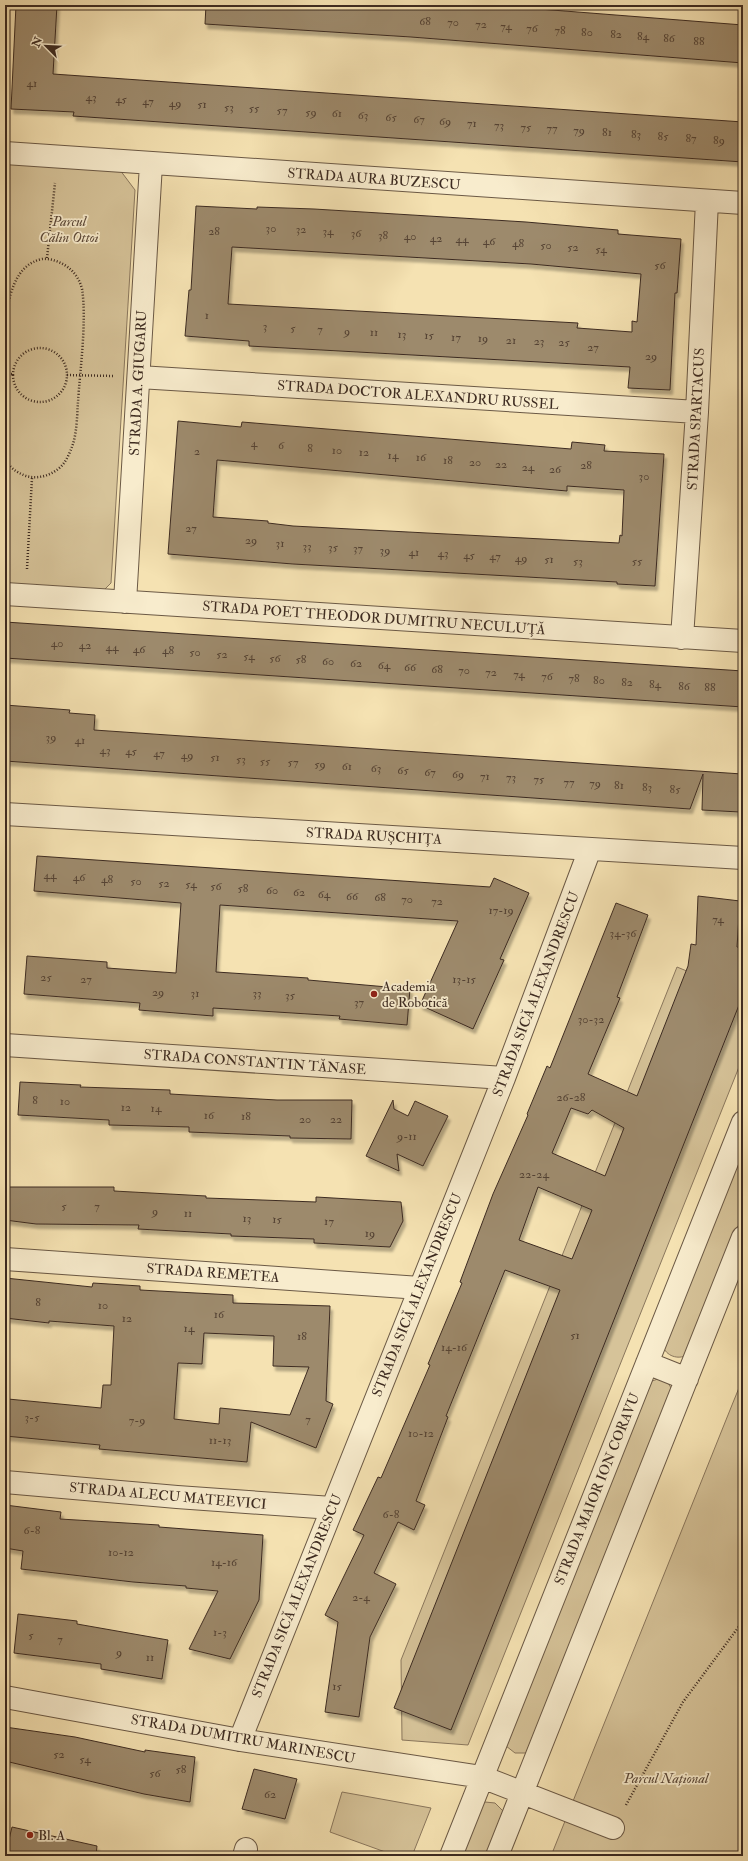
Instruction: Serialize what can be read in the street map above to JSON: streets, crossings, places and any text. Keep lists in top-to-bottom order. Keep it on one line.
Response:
{"streets":{"street":["STRADA AURA BUZESCU","STRADA A. GIUGARU","STRADA DOCTOR ALEXANDRU RUSSEL","STRADA SPARTACUS","STRADA POET THEODOR DUMITRU NECULUȚĂ","STRADA RUȘCHIȚA","STRADA SICĂ ALEXANDRESCU","STRADA CONSTANTIN TĂNASE","STRADA REMETEA","STRADA MAIOR ION CORAVU","STRADA ALECU MATEEVICI","STRADA DUMITRU MARINESCU"]},"crossings":[["STRADA AURA BUZESCU","STRADA A. GIUGARU"],["STRADA AURA BUZESCU","STRADA SPARTACUS"],["STRADA A. GIUGARU","STRADA DOCTOR ALEXANDRU RUSSEL"],["STRADA A. GIUGARU","STRADA POET THEODOR DUMITRU NECULUȚĂ"],["STRADA DOCTOR ALEXANDRU RUSSEL","STRADA SPARTACUS"],["STRADA SPARTACUS","STRADA POET THEODOR DUMITRU NECULUȚĂ"],["STRADA RUȘCHIȚA","STRADA SICĂ ALEXANDRESCU"],["STRADA SICĂ ALEXANDRESCU","STRADA CONSTANTIN TĂNASE"],["STRADA SICĂ ALEXANDRESCU","STRADA REMETEA"],["STRADA SICĂ ALEXANDRESCU","STRADA ALECU MATEEVICI"],["STRADA SICĂ ALEXANDRESCU","STRADA DUMITRU MARINESCU"],["STRADA MAIOR ION CORAVU","STRADA DUMITRU MARINESCU"]],"parks":["Parcul Călin Ottoi","Parcul Național"],"places":["Academia de Robotică","Bl. A"],"house_numbers":["68","70","72","74","76","78","80","82","84","86","88","41","43","45","47","49","51","53","55","57","59","61","63","65","67","69","71","73","75","77","79","81","83","85","87","89","30","32","28","34","36","38","40","42","44","46","48","50","52","54","56","1","3","5","7","9","11","13","15","17","19","21","23","25","27","29","4","6","8","10","2","12","14","16","18","20","22","28","24","26","30","27","29","31","33","35","37","39","41","43","45","47","49","51","53","55","40","42","44","46","48","50","52","54","56","58","60","62","64","66","68","70","72","74","76","78","80","82","84","86","88","39","41","43","45","47","49","51","53","55","57","59","61","63","65","67","69","71","73","75","77","79","81","83","85","44","46","48","50","52","54","56","58","60","62","64","66","68","70","72","17-19","74","34-36","25","27","13-15","29","31","33","35","37","30-32","26-28","8","10","12","14","16","18","20","22","9-11","22-24","5","7","9","11","13","15","17","19","8","10","16","12","14","51","18","14-16","3-5","7","7-9","10-12","11-13","6-8","6-8","10-12","14-16","2-4","1-3","5","7","9","11","15","52","54","58","56","62"],"north":"top left"}
